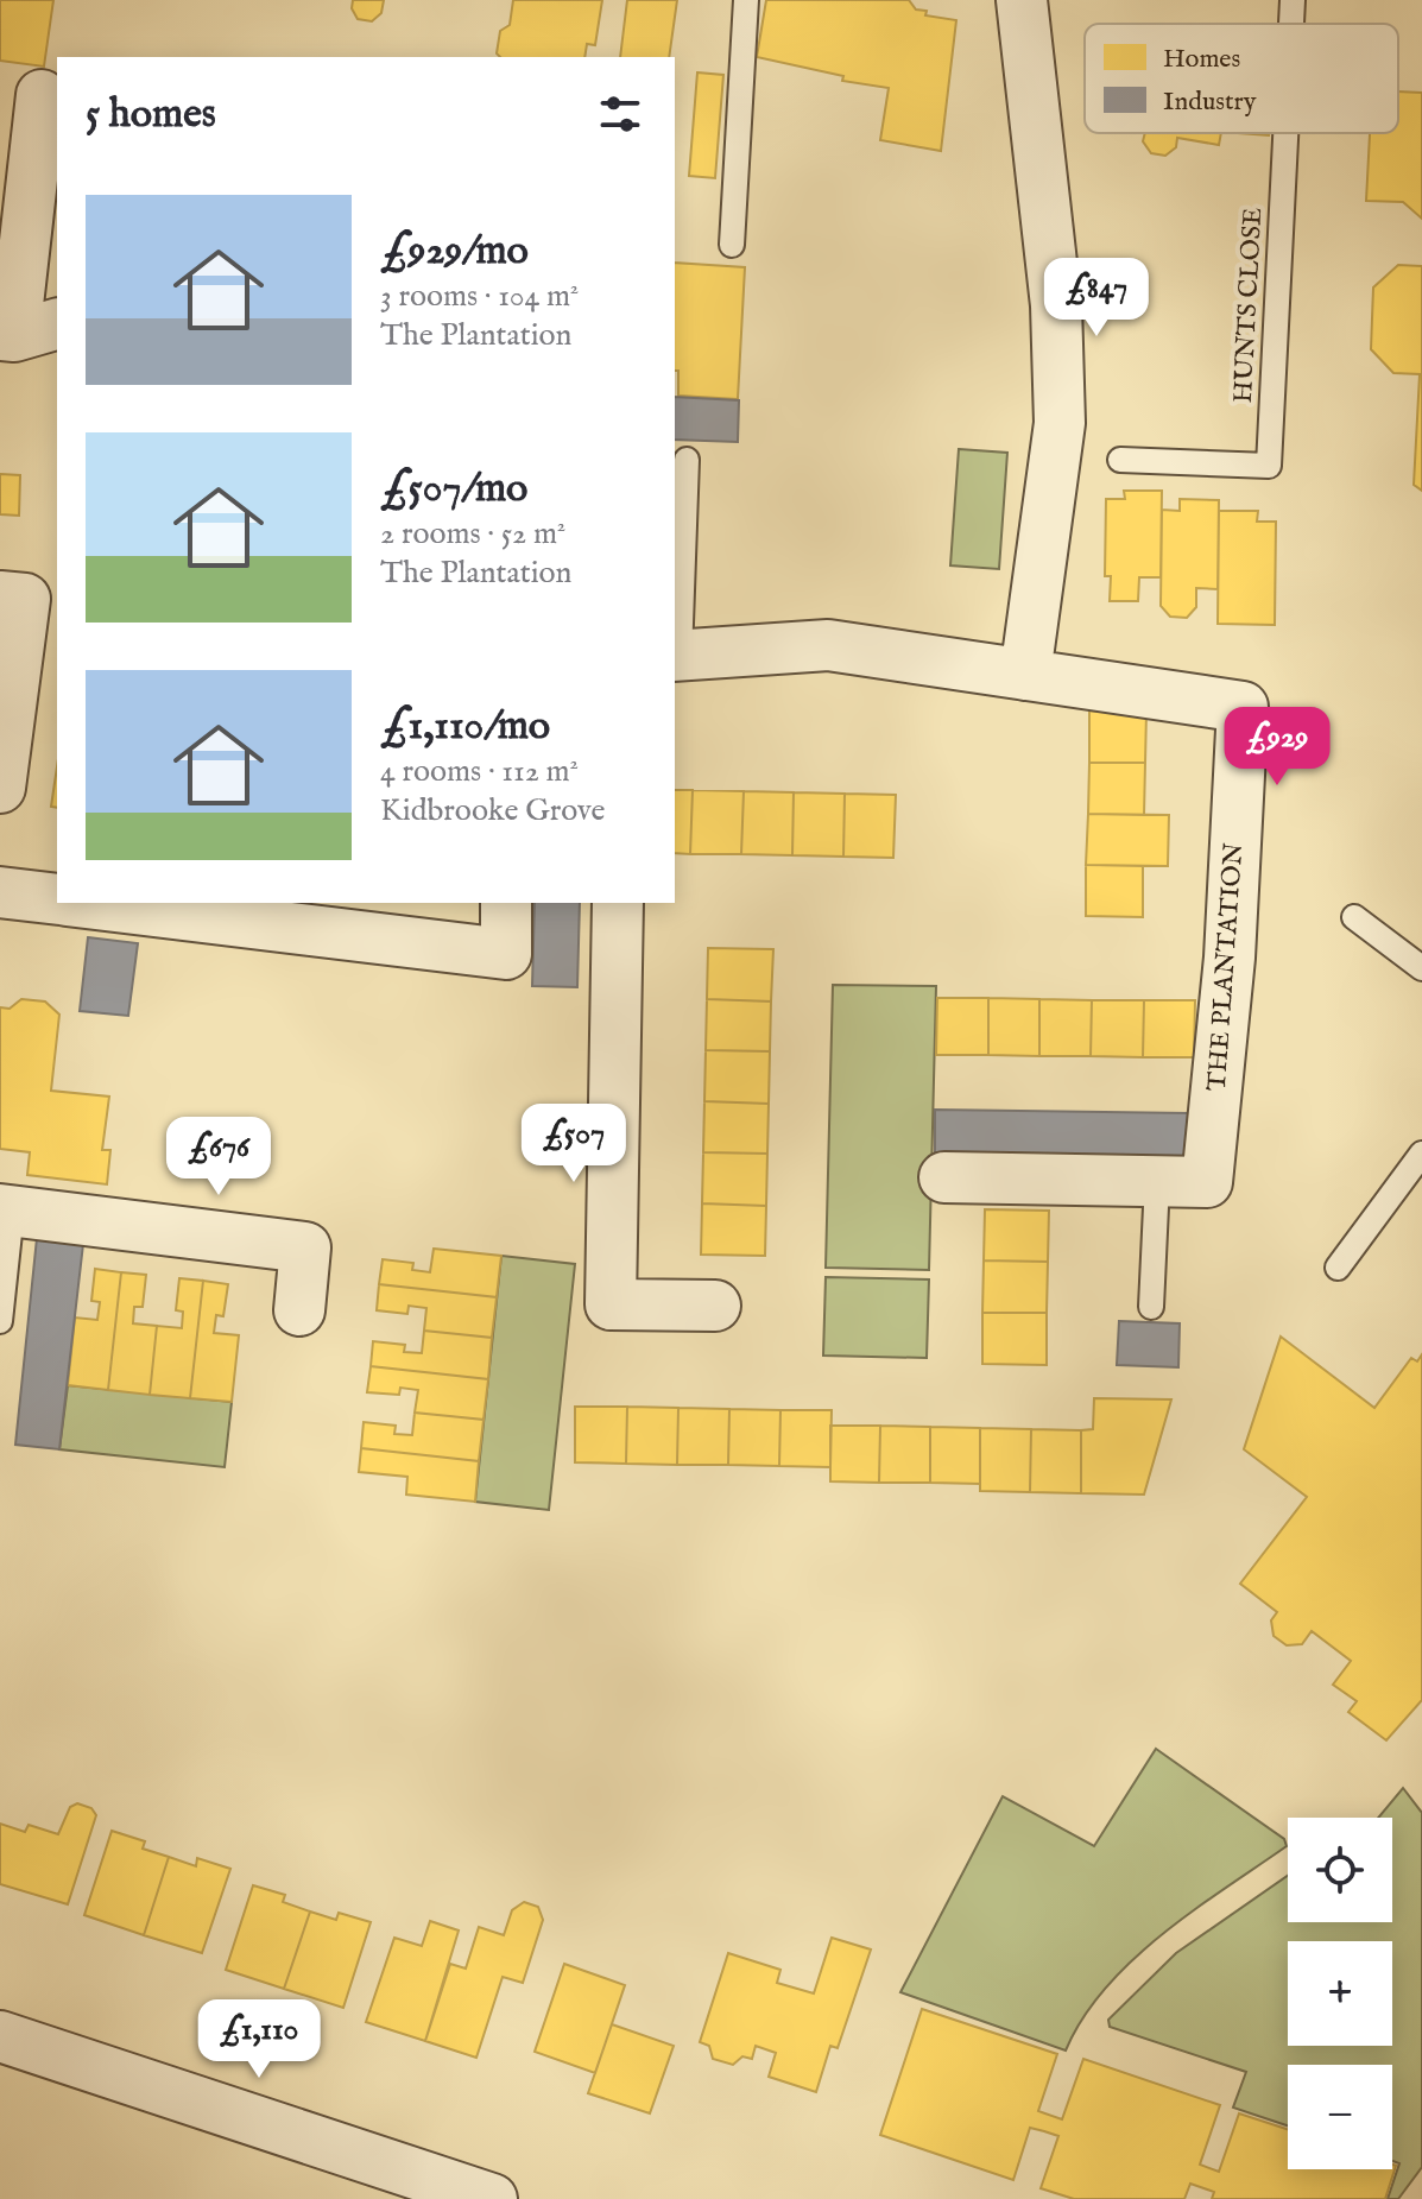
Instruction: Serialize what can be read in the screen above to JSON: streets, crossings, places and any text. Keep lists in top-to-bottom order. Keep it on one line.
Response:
{"streets":{"street":["THE PLANTATION"],"lane":["HUNTS CLOSE"]},"legend":["Homes","Industry"],"page":{"heading":"5 homes","list":[{"name":"£929/mo","note":"3 rooms · 104 m² · The Plantation"},{"name":"£507/mo","note":"2 rooms · 52 m² · The Plantation"},{"name":"£1,110/mo","note":"4 rooms · 112 m² · Kidbrooke Grove"}],"price":["£847","£929","£507","£676","£1,110"],"map_buttons":["+","−"]}}
